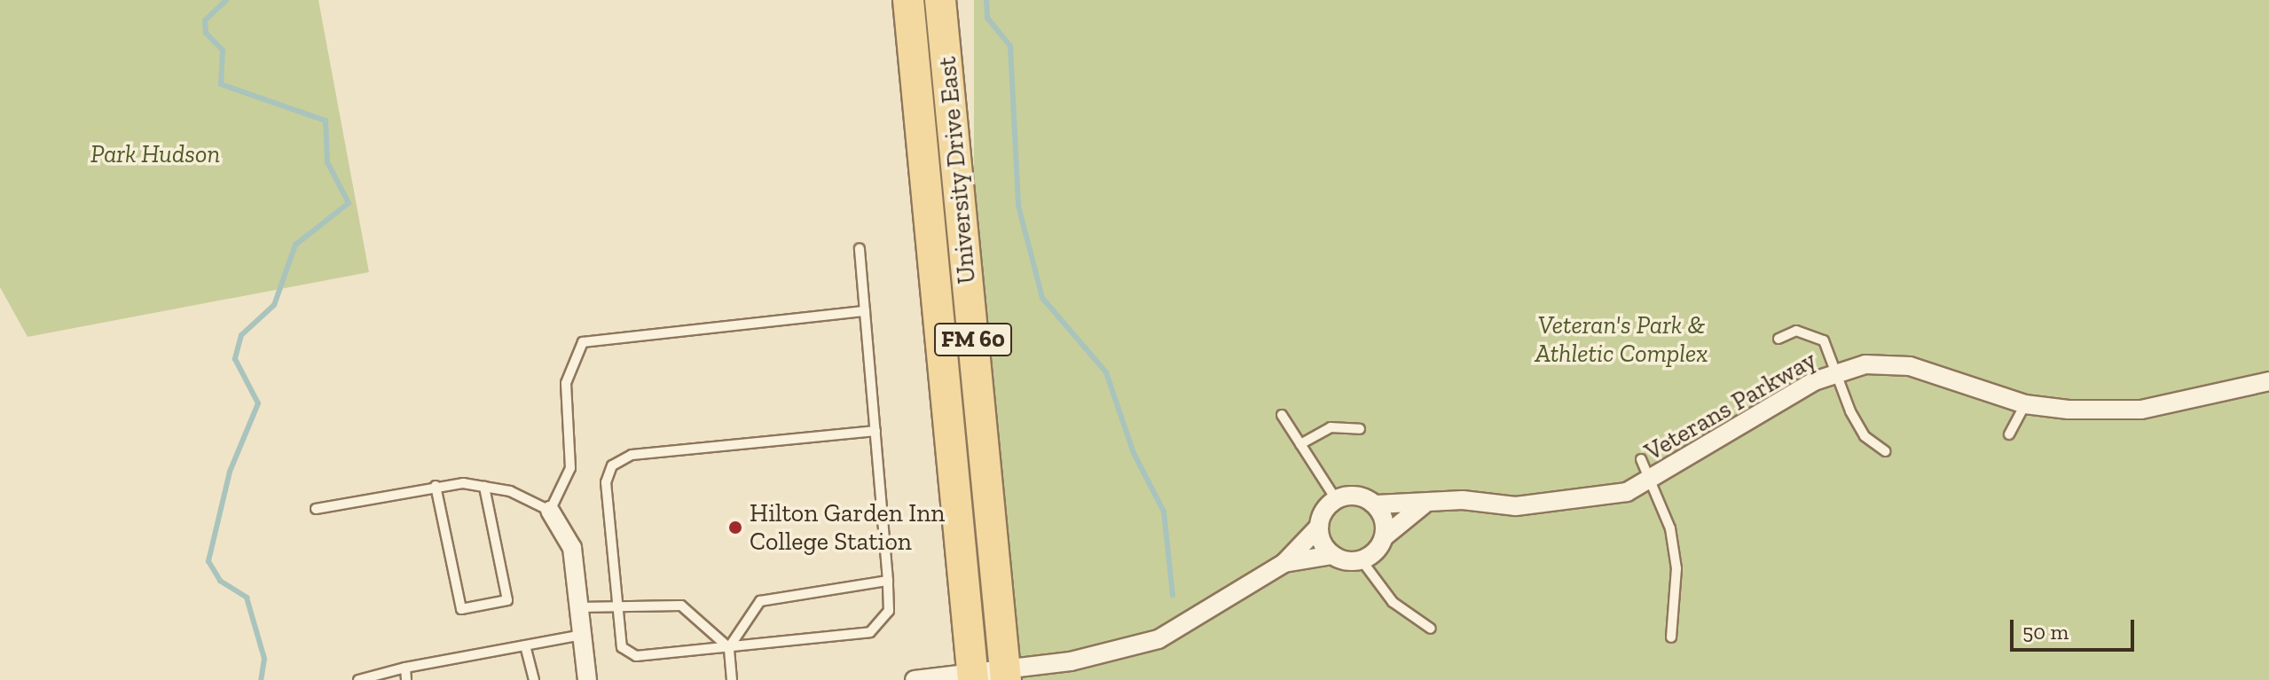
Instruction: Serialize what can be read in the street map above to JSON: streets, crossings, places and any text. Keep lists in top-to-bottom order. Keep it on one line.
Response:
{"streets":{"main road":["University Drive East","FM 60"],"street":["Veterans Parkway"]},"parks":["Park Hudson","Veteran's Park & Athletic Complex"],"places":["Hilton Garden Inn College Station"],"scale_bar":"50 m"}
